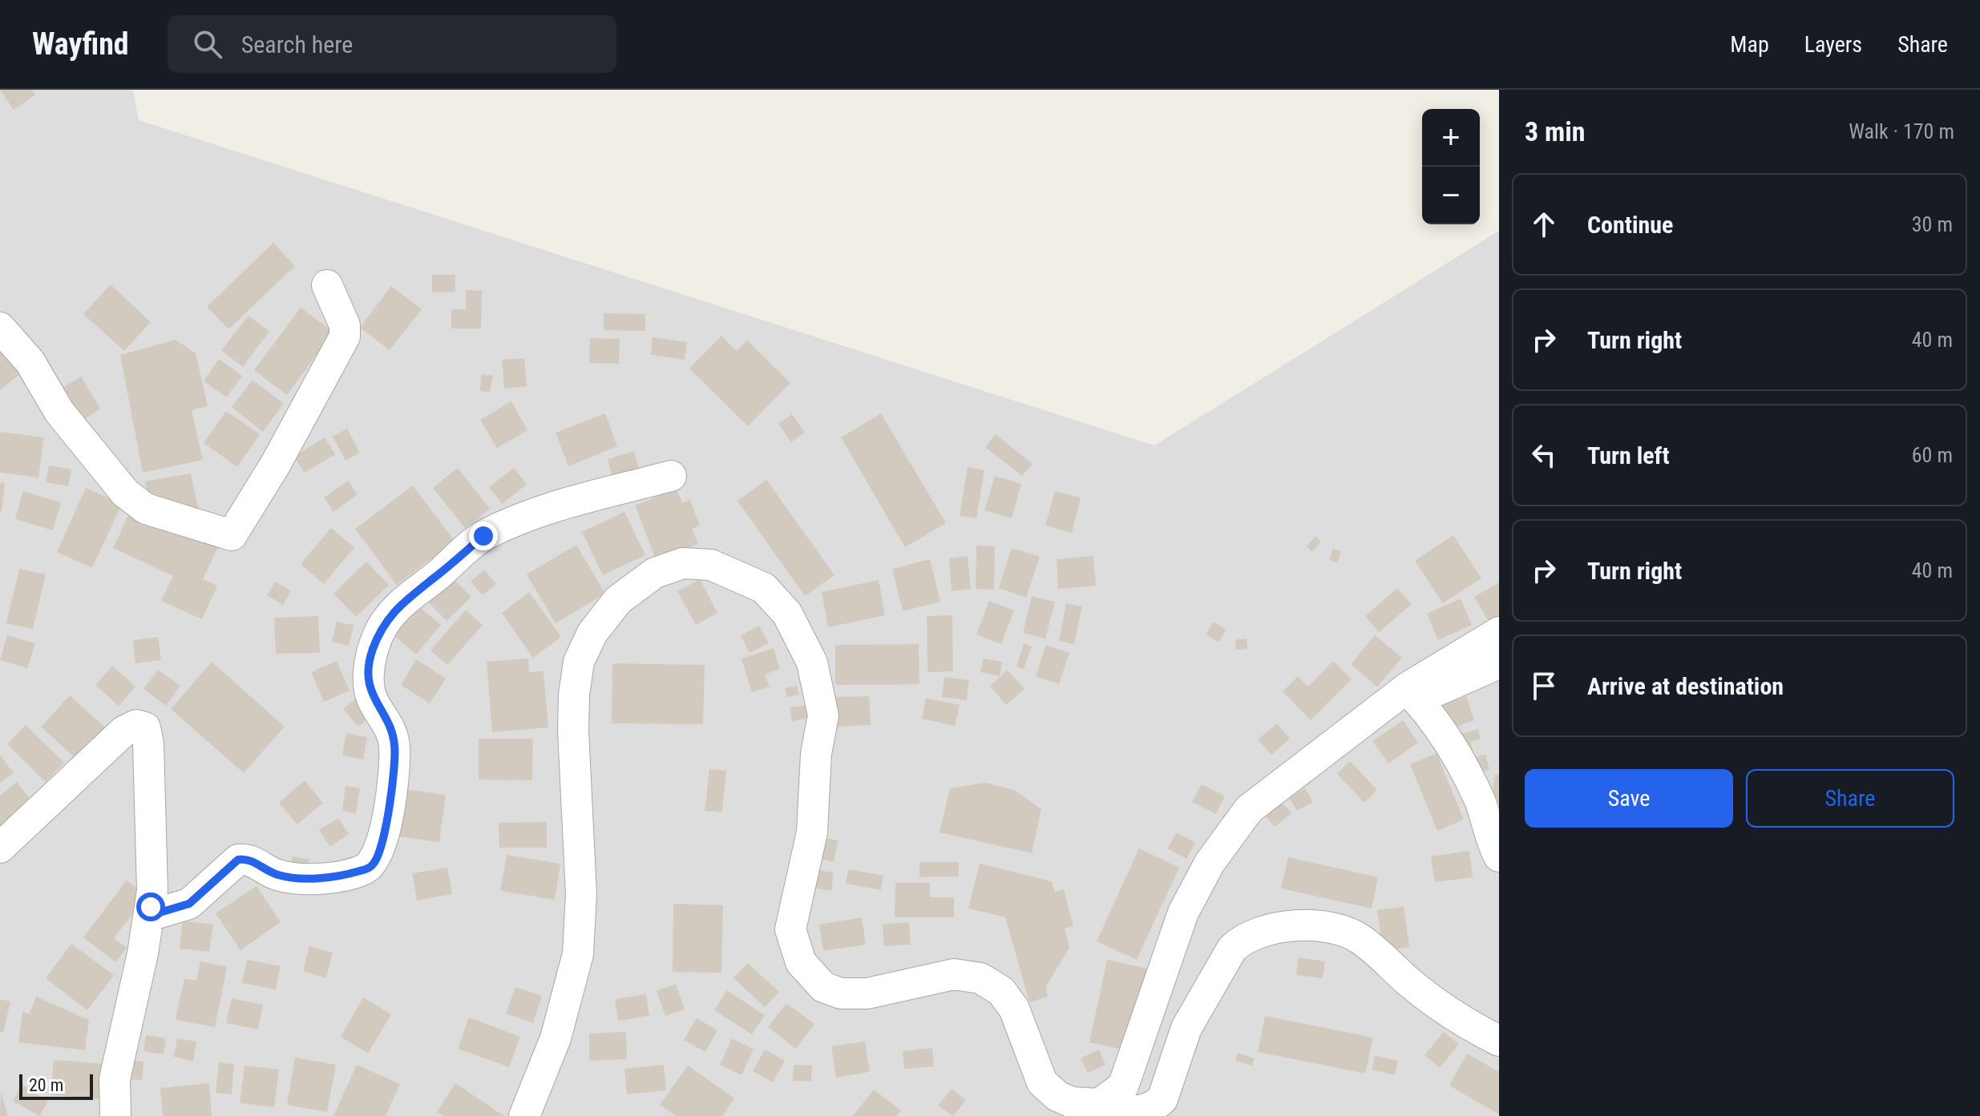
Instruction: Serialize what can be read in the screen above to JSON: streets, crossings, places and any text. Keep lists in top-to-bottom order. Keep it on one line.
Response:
{"scale_bar":"20 m","page":{"header":"Wayfind","search":"Search here","nav":["Map","Layers","Share"],"heading":["3 min","Walk · 170 m"],"map_buttons":["+","−"],"list":[["Continue","30 m"],["Turn right","40 m"],["Turn left","60 m"],["Turn right","40 m"],"Arrive at destination"],"buttons":["Save","Share"],"scale":"20 m"}}
